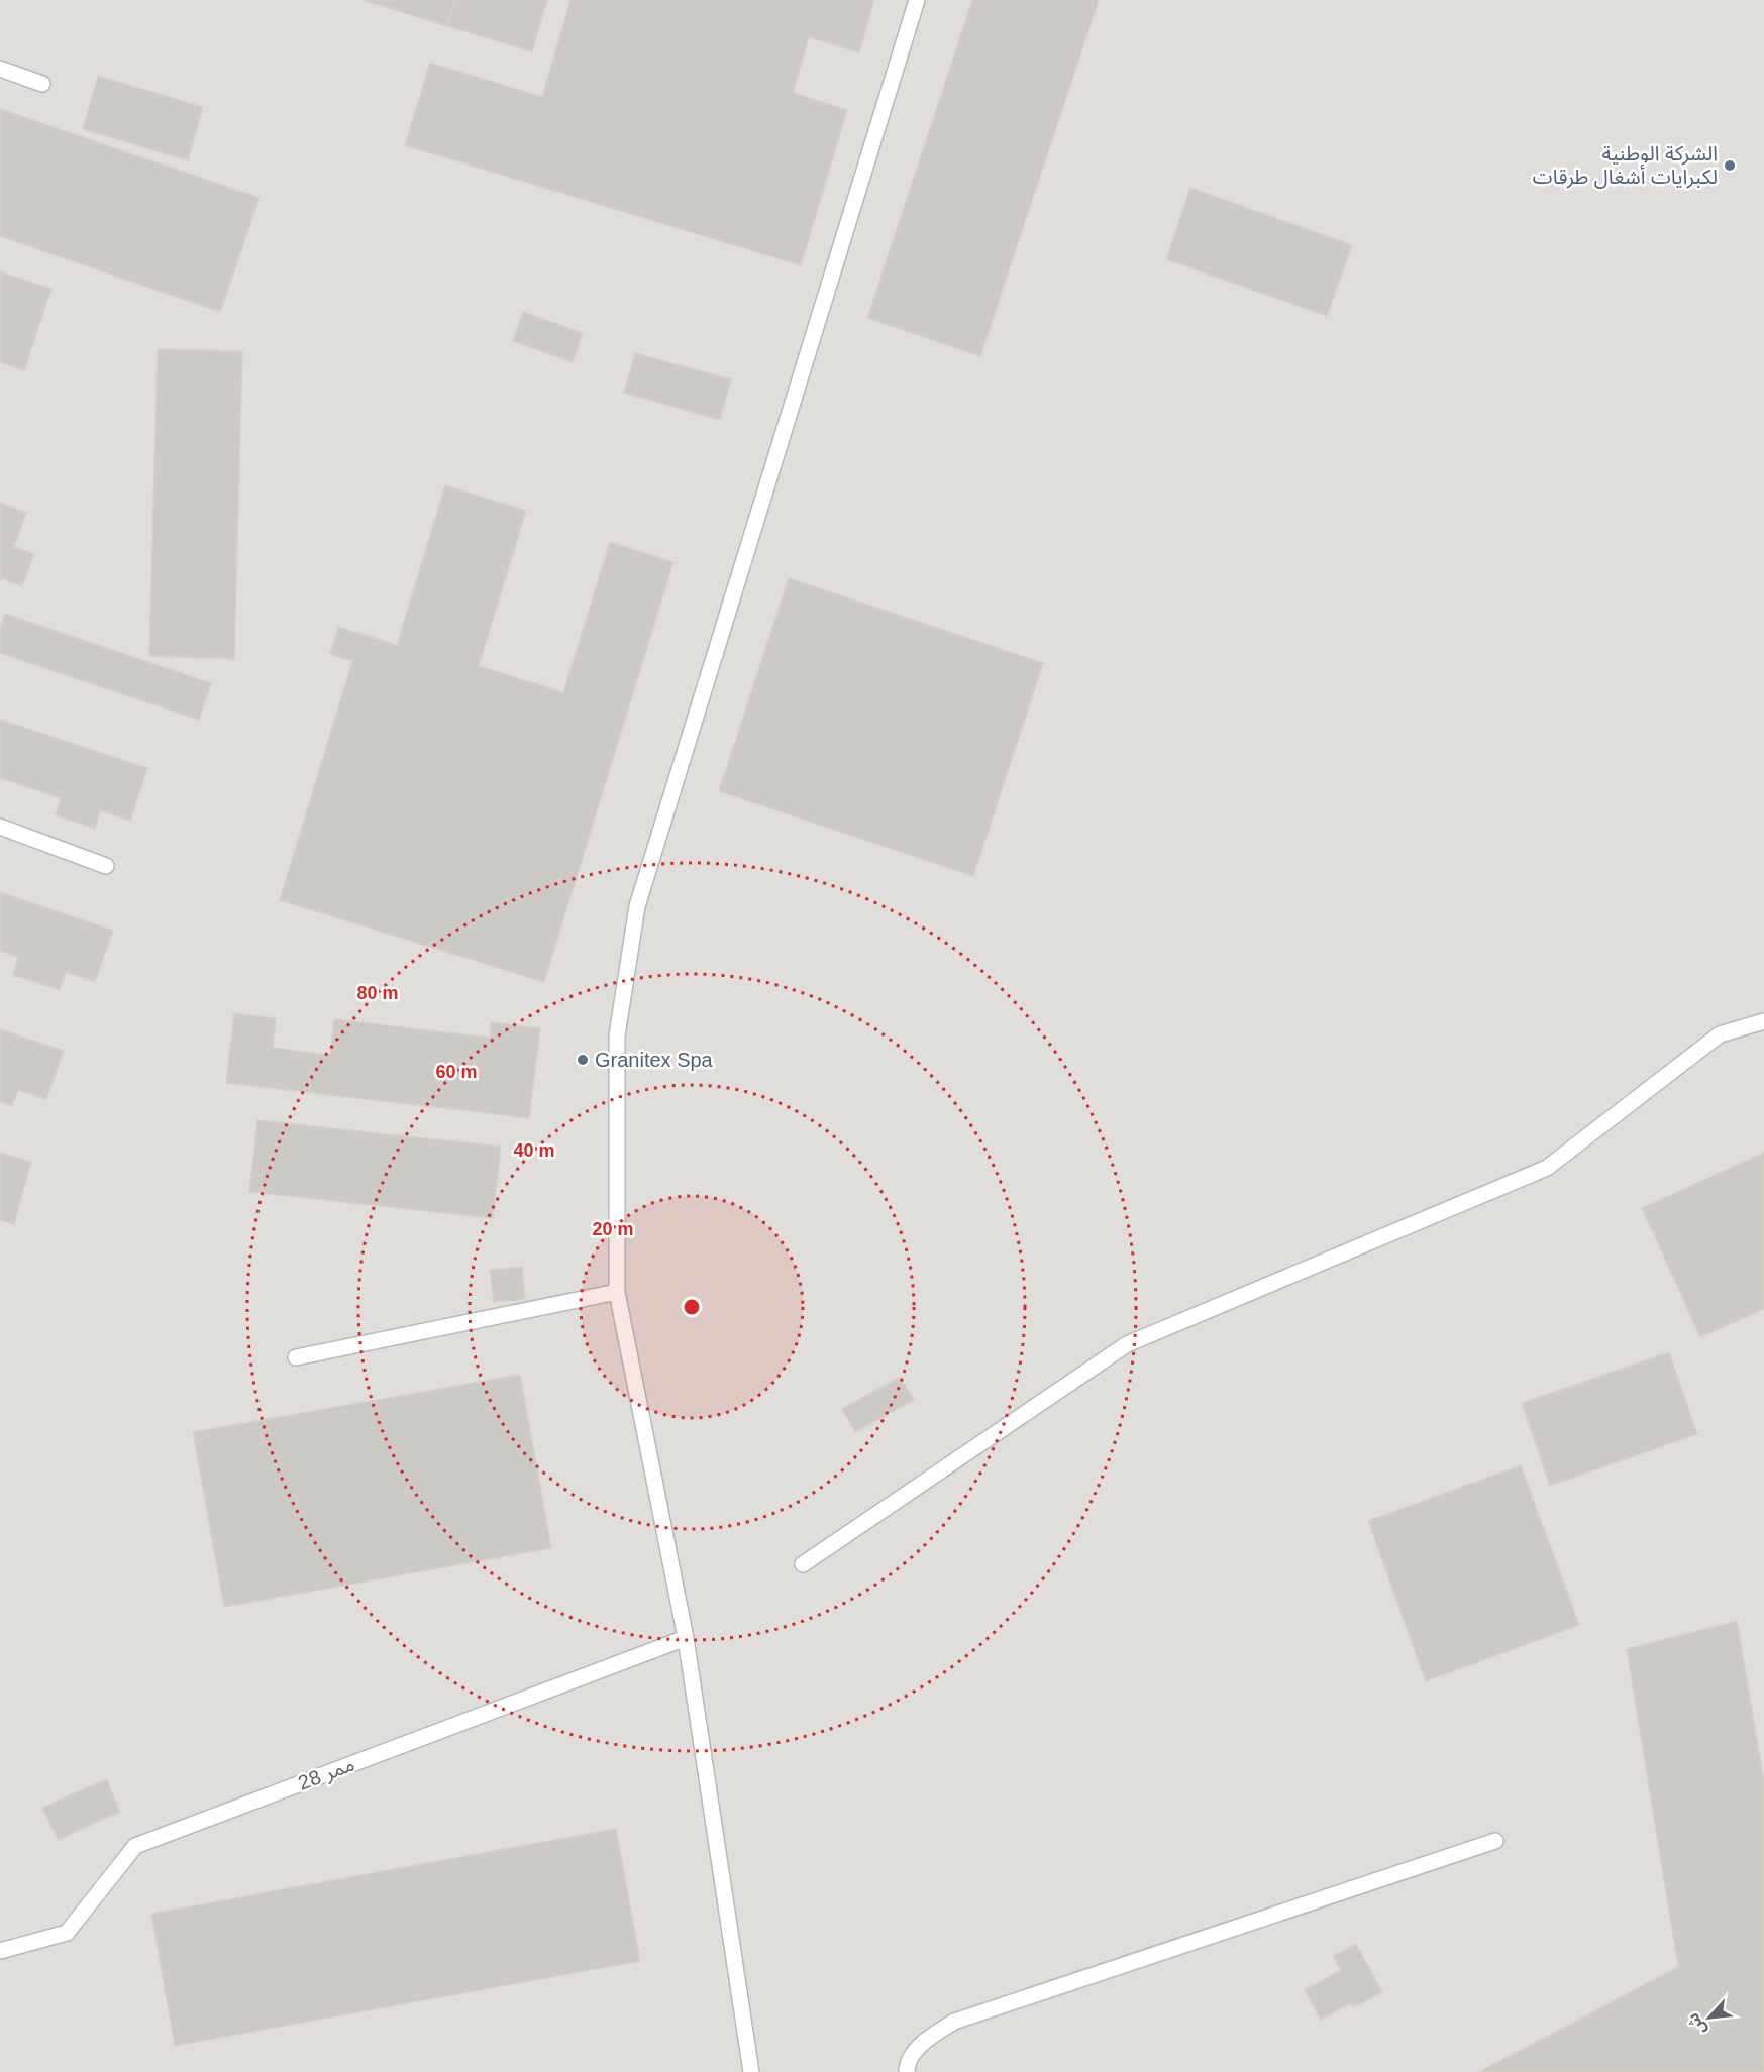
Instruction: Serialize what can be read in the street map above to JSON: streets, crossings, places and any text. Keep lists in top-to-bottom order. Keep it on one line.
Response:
{"streets":{"lane":["ممر 28"]},"places":["الشركة الوطنية لكبرايات أشغال طرقات","Granitex Spa"],"north":"bottom left","rings":["80 m","60 m","40 m","20 m"]}
